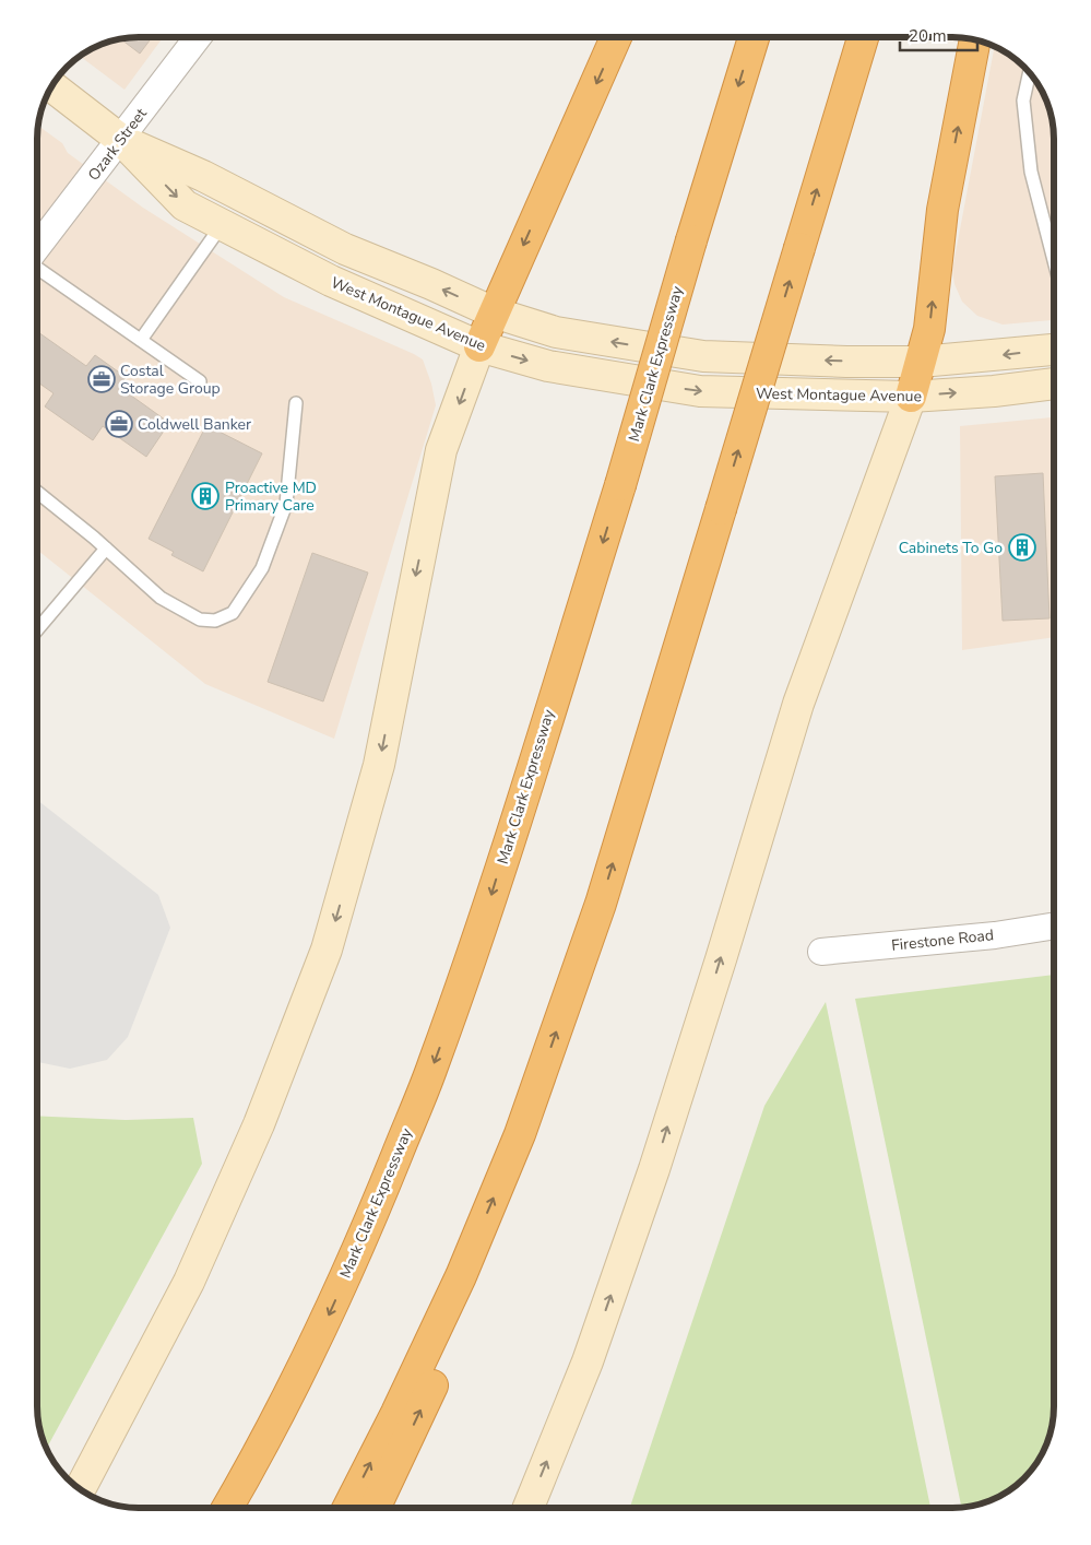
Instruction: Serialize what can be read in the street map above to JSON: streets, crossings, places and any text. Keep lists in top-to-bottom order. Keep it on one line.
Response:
{"streets":{"highway":["Mark Clark Expressway"],"main road":["West Montague Avenue"],"street":["Ozark Street","Firestone Road"]},"crossings":[["Ozark Street","West Montague Avenue"]],"places":{"office":["Costal Storage Group","Coldwell Banker"],"building":["Proactive MD Primary Care","Cabinets To Go"]},"scale_bar":"20 m"}
